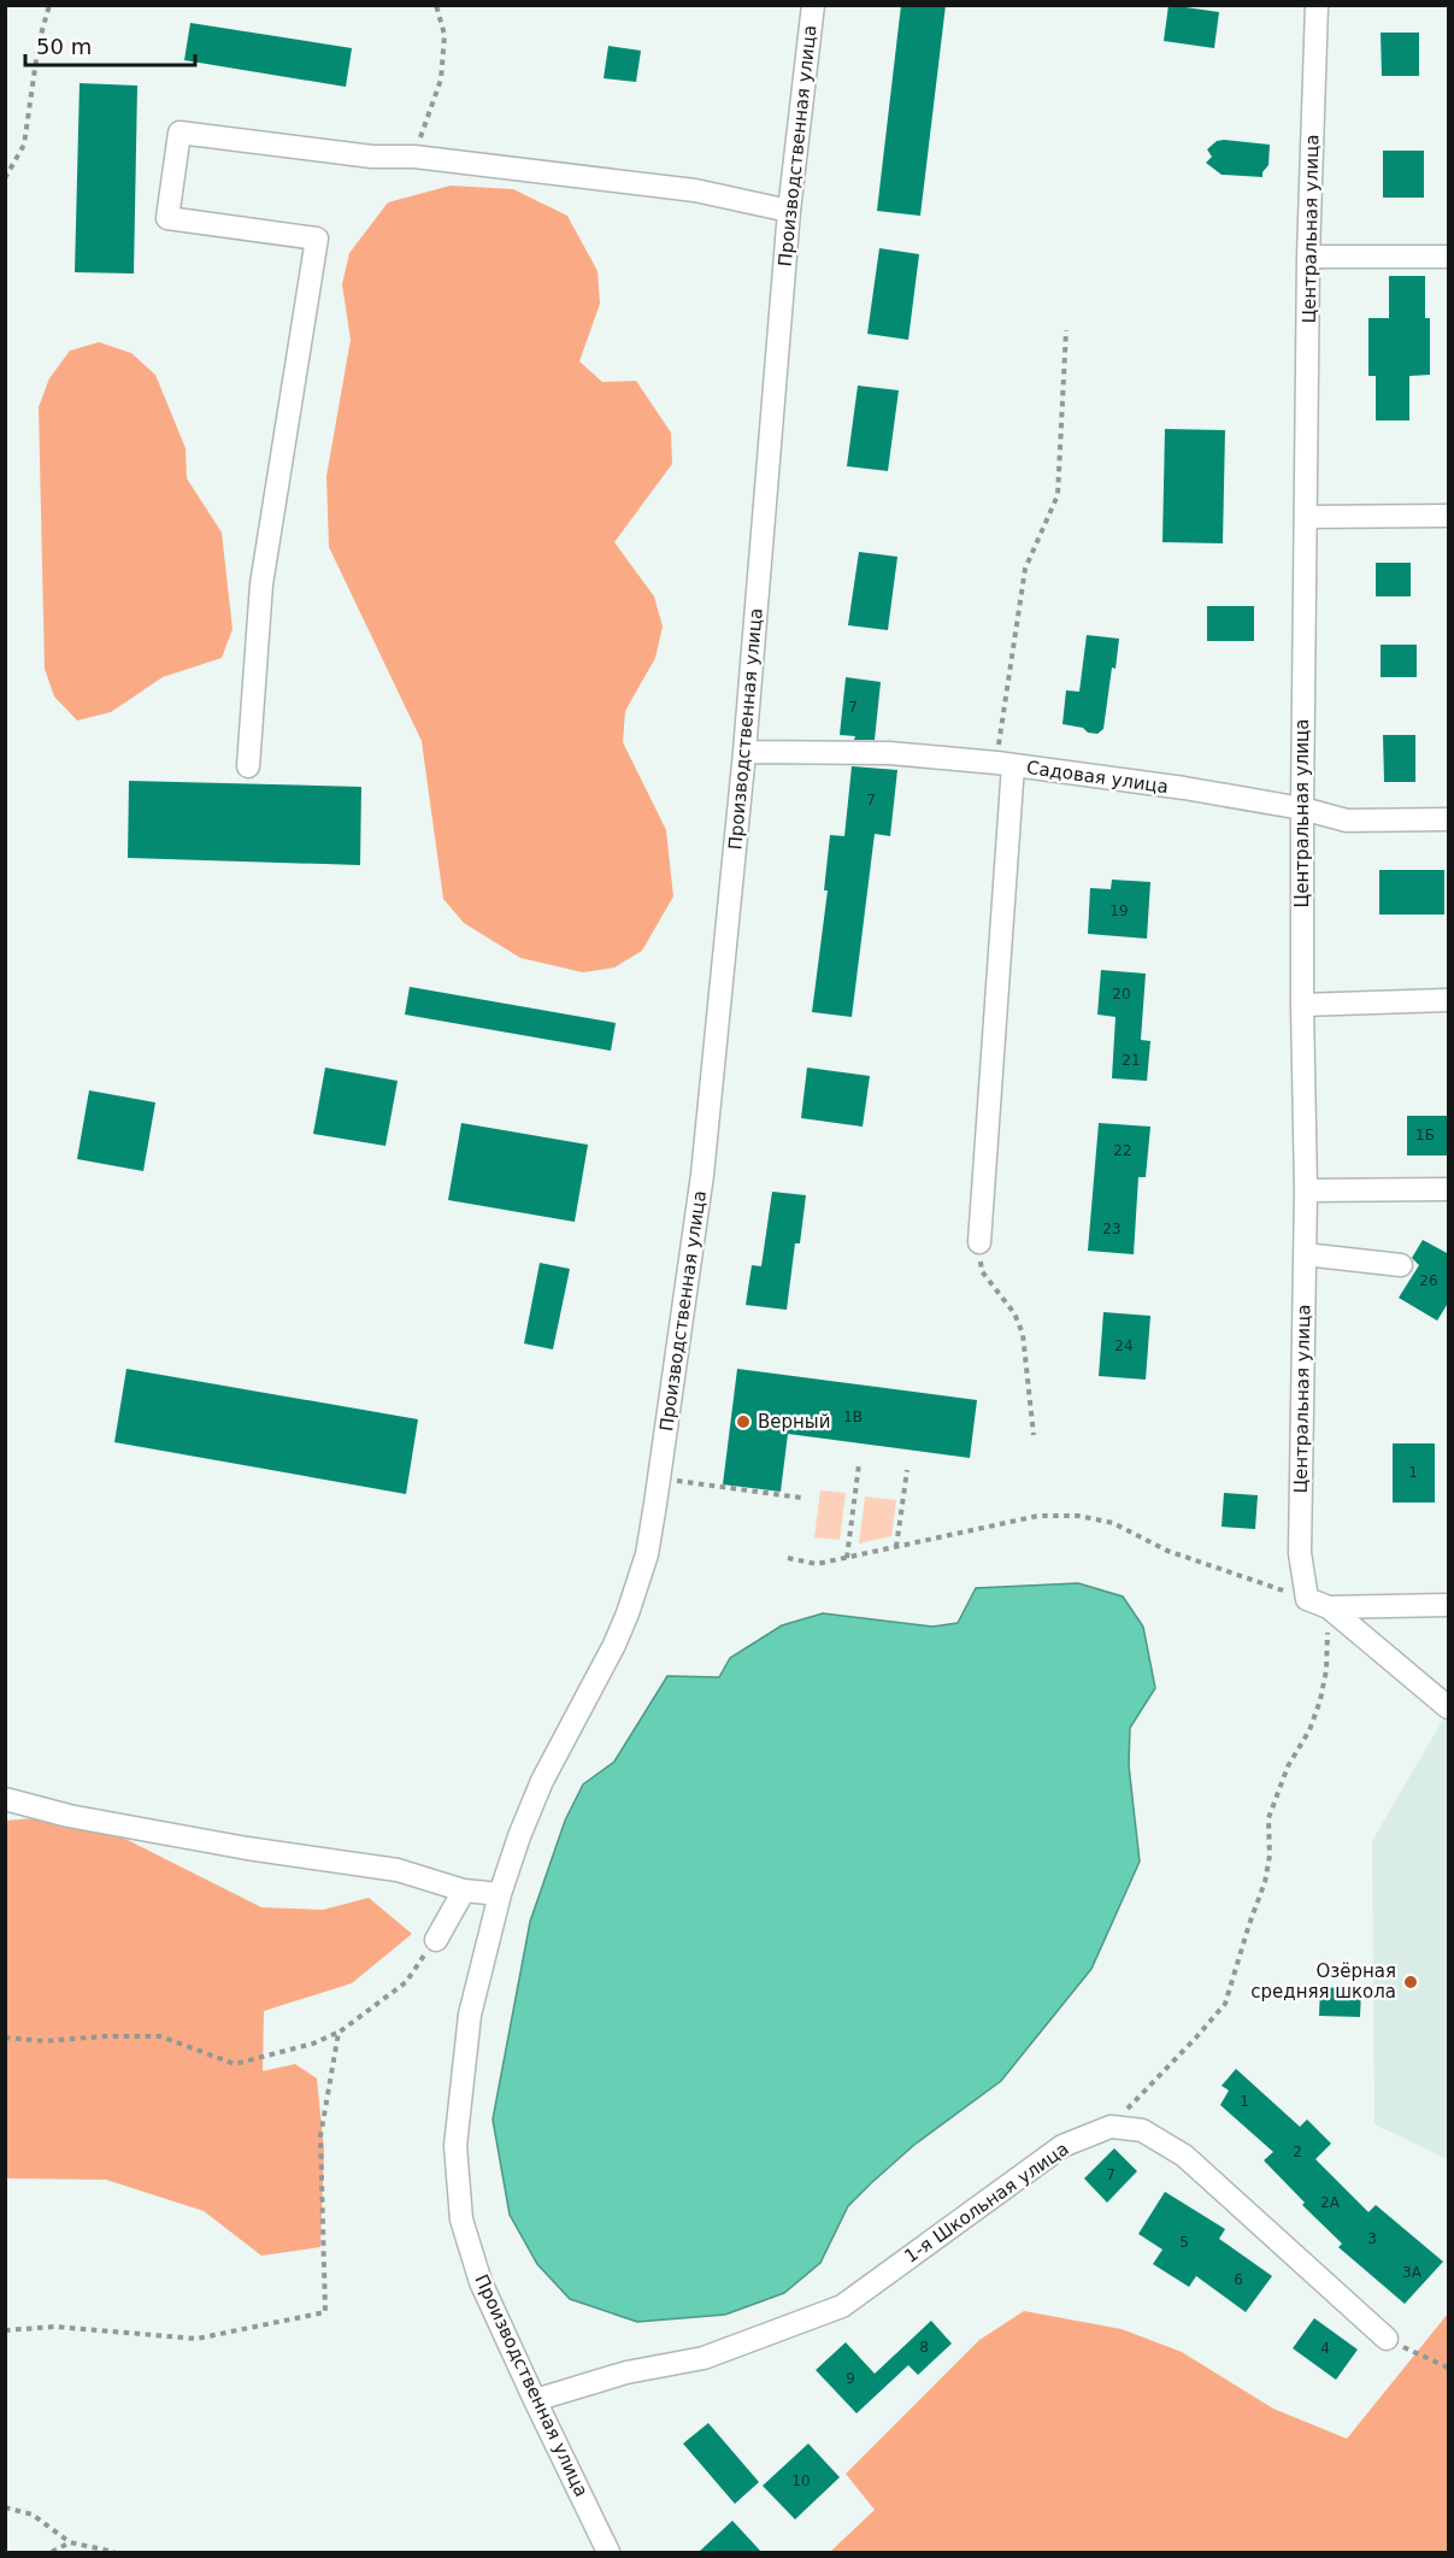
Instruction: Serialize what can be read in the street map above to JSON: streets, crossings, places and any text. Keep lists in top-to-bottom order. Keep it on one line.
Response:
{"streets":{"street":["Производственная улица","Центральная улица","Садовая улица","1-я Школьная улица"]},"crossings":[["Производственная улица","Садовая улица"],["Производственная улица","1-я Школьная улица"],["Центральная улица","Садовая улица"]],"places":["Верный","Озёрная средняя школа"],"house_numbers":["7","7","19","20","21","1Б","22","23","26","24","1В","1","1","2","7","2А","3","5","3А","6","8","4","9","10"],"scale_bar":"50 m"}
